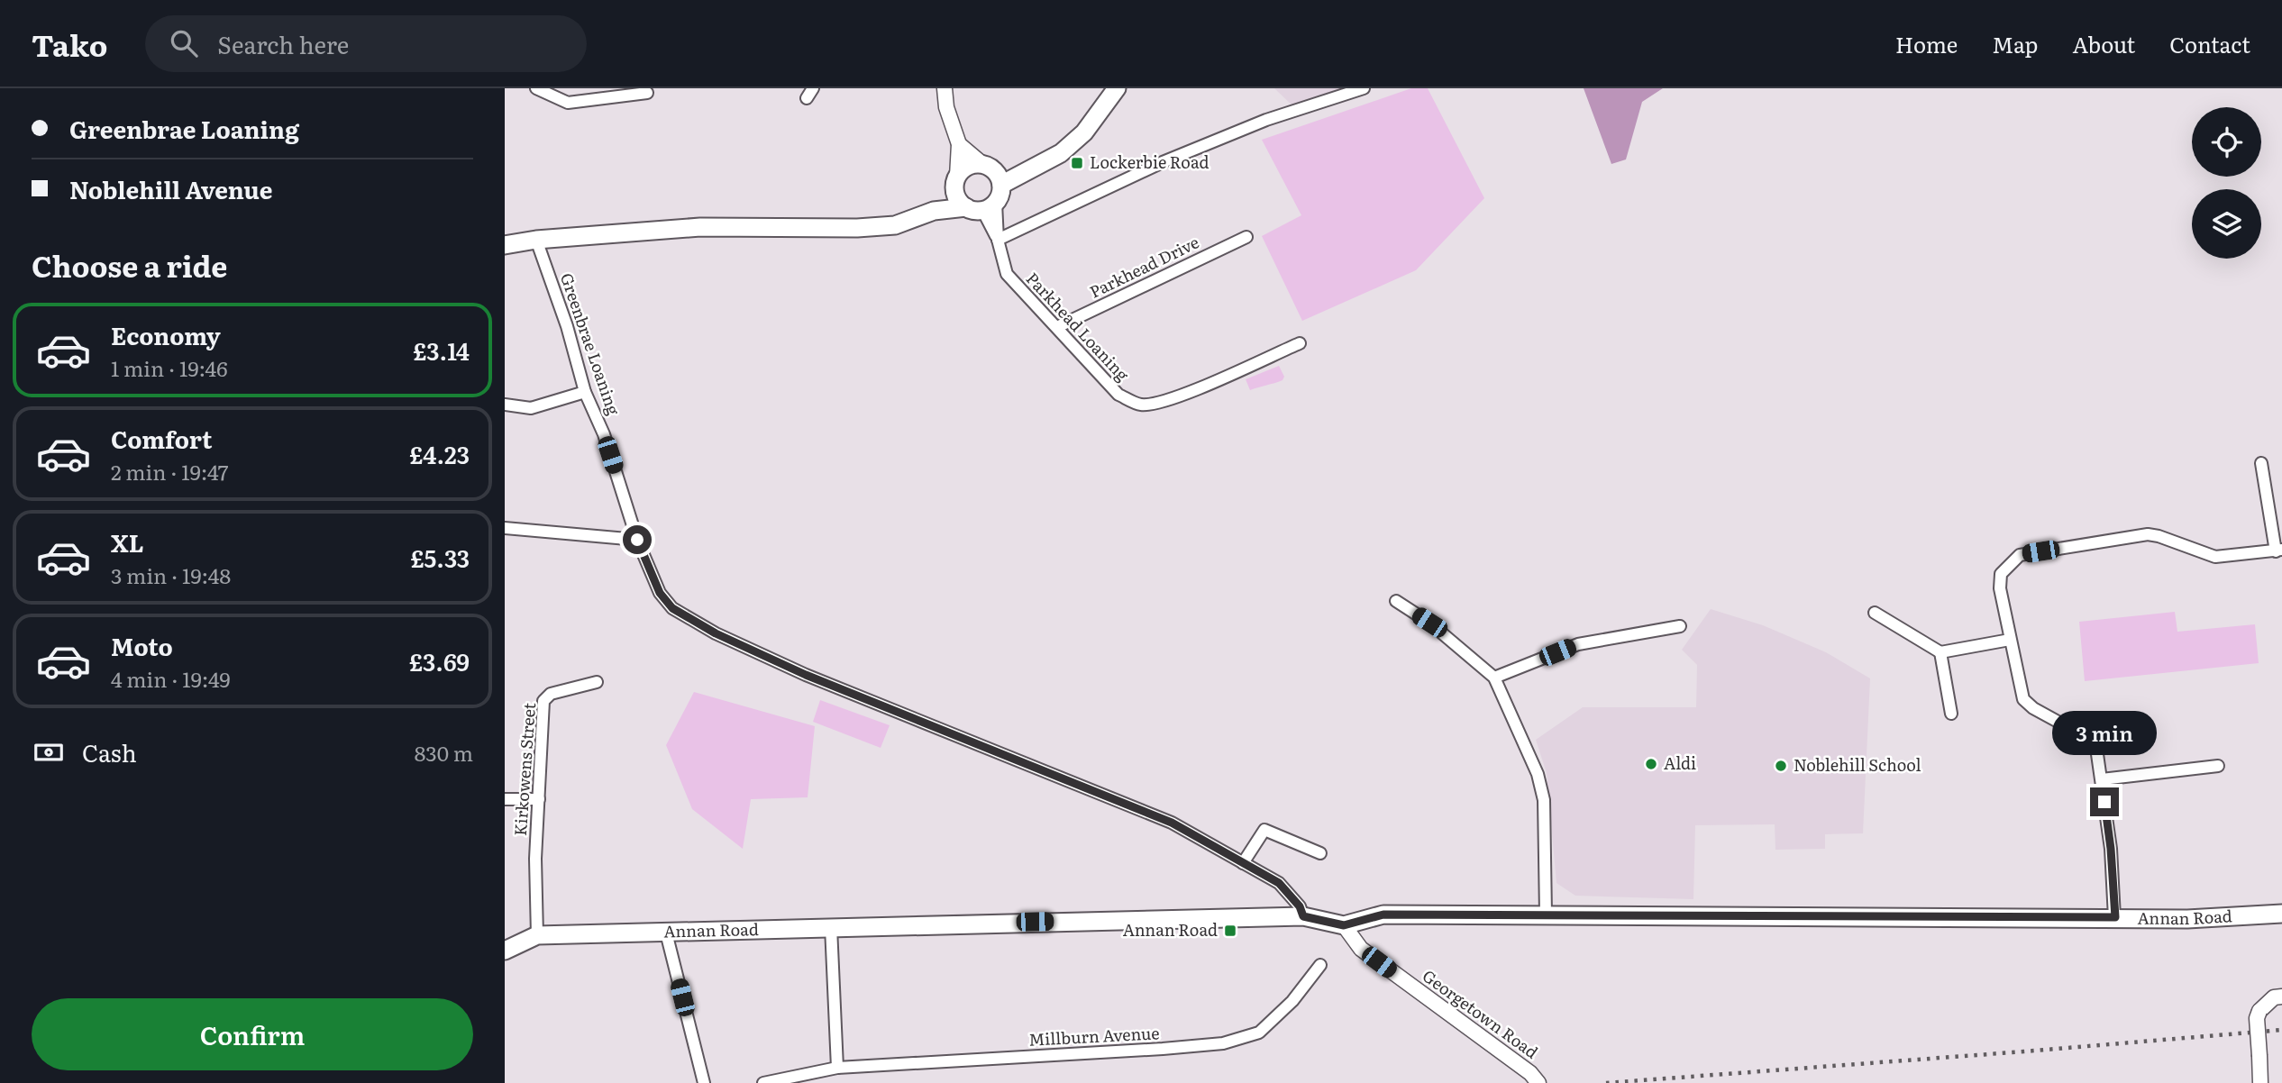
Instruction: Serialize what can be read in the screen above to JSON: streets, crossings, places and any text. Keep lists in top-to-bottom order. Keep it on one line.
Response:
{"streets":{"main road":["Annan Road"],"street":["Parkhead Drive","Parkhead Loaning","Greenbrae Loaning","Kirkowens Street","Georgetown Road","Millburn Avenue"]},"crossings":[["Parkhead Drive","Parkhead Loaning"],["Greenbrae Loaning","Annan Road"],["Kirkowens Street","Annan Road"],["Annan Road","Georgetown Road"]],"places":{"transit":["Lockerbie Road","Annan Road"],"other":["Aldi","Noblehill School"]},"page":{"header":"Tako","search":"Search here","nav":["Home","Map","About","Contact"],"banner":["Greenbrae Loaning","Noblehill Avenue"],"heading":"Choose a ride","list":[{"name":"Economy","note":"1 min · 19:46","value":"£3.14"},{"name":"Comfort","note":"2 min · 19:47","value":"£4.23"},{"name":"XL","note":"3 min · 19:48","value":"£5.33"},{"name":"Moto","note":"4 min · 19:49","value":"£3.69"}],"bubble":"3 min","pay":["Cash","830 m"],"buttons":"Confirm"}}
